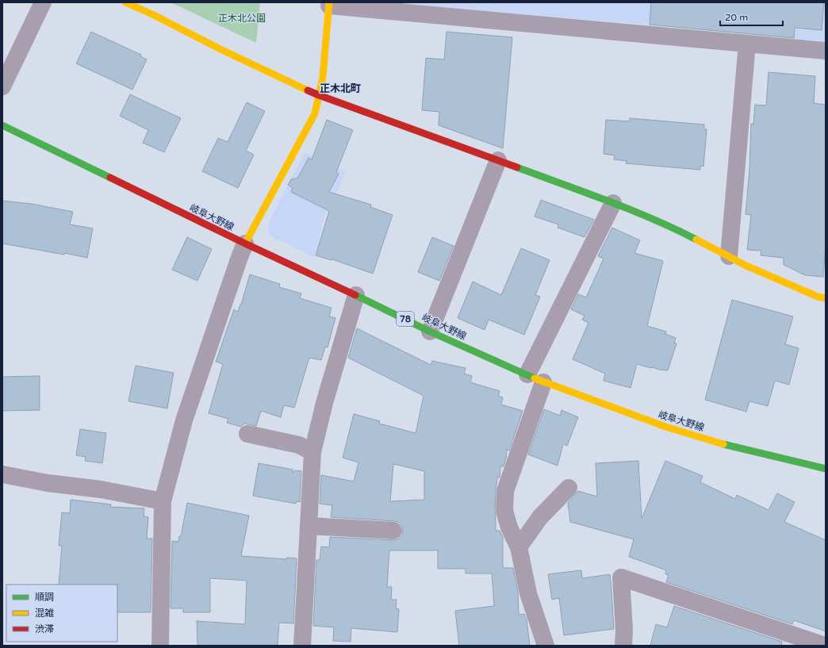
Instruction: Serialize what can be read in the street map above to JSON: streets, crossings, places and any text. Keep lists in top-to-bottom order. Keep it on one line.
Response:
{"streets":{"street":["岐阜大野線","78"]},"districts":["正木北町"],"parks":["正木北公園"],"legend":["順調","混雑","渋滞"],"scale_bar":"20 m"}
